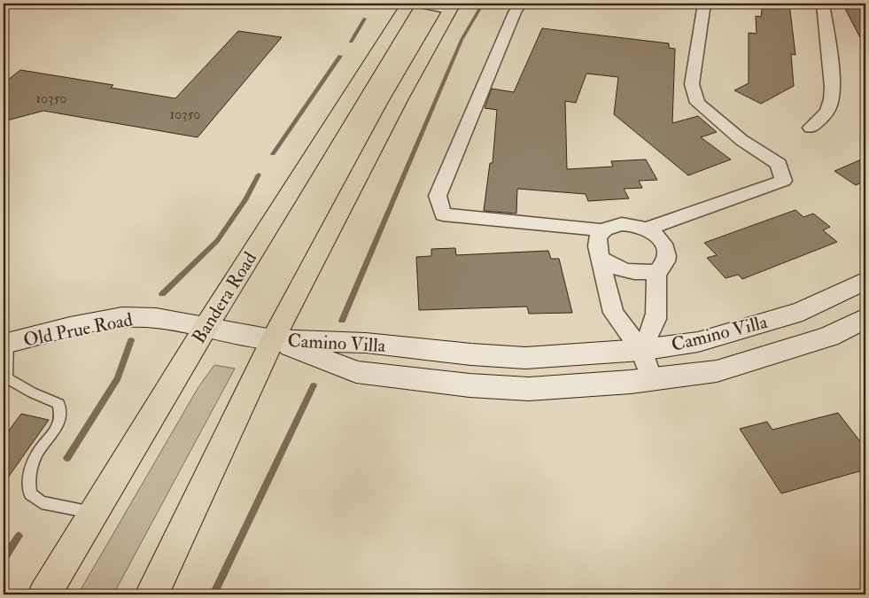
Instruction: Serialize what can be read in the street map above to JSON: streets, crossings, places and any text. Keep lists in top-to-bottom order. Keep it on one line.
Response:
{"streets":{"main road":["Bandera Road"],"street":["Old Prue Road","Camino Villa"]},"crossings":[["Bandera Road","Old Prue Road"],["Old Prue Road","Camino Villa"]],"house_numbers":["10350","10350"]}
